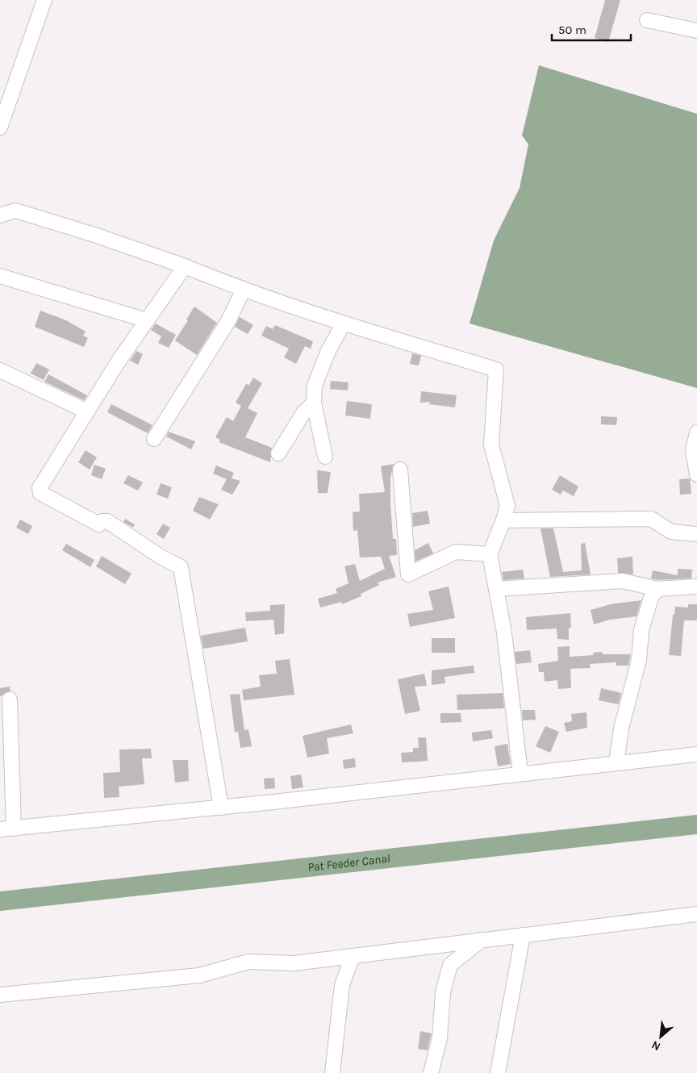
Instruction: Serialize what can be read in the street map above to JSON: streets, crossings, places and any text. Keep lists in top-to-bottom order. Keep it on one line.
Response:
{"water":["Pat Feeder Canal"],"scale_bar":"50 m","north":"bottom left"}
